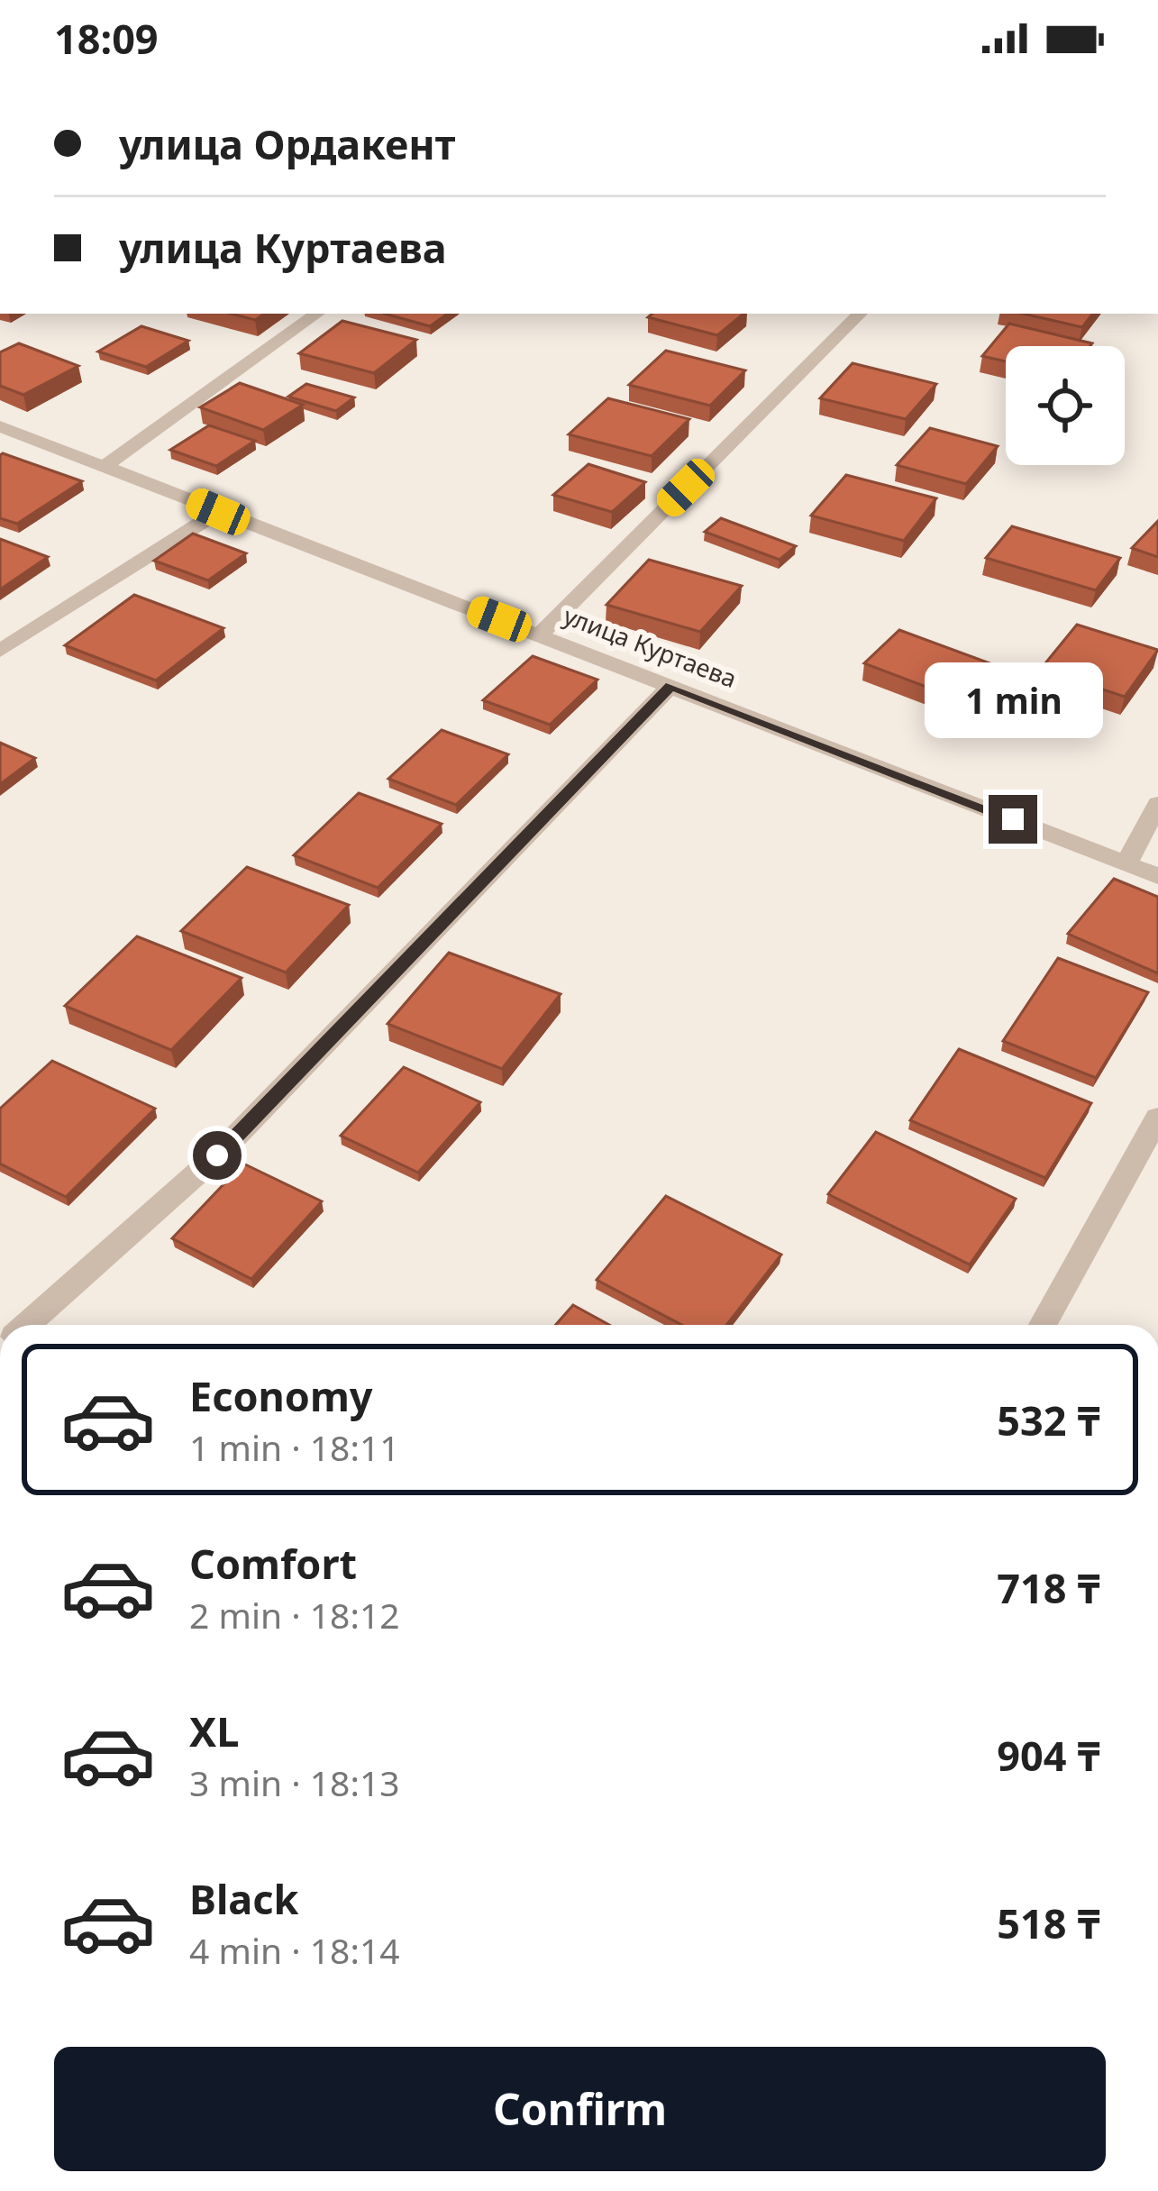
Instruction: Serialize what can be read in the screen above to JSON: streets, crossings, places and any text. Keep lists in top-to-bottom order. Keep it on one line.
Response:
{"streets":{"street":["улица Куртаева"]},"page":{"status":"18:09","banner":["улица Ордакент","улица Куртаева"],"bubble":"1 min","list":[{"name":"Economy","note":"1 min · 18:11","value":"532 ₸"},{"name":"Comfort","note":"2 min · 18:12","value":"718 ₸"},{"name":"XL","note":"3 min · 18:13","value":"904 ₸"},{"name":"Black","note":"4 min · 18:14","value":"518 ₸"}],"buttons":"Confirm"}}
